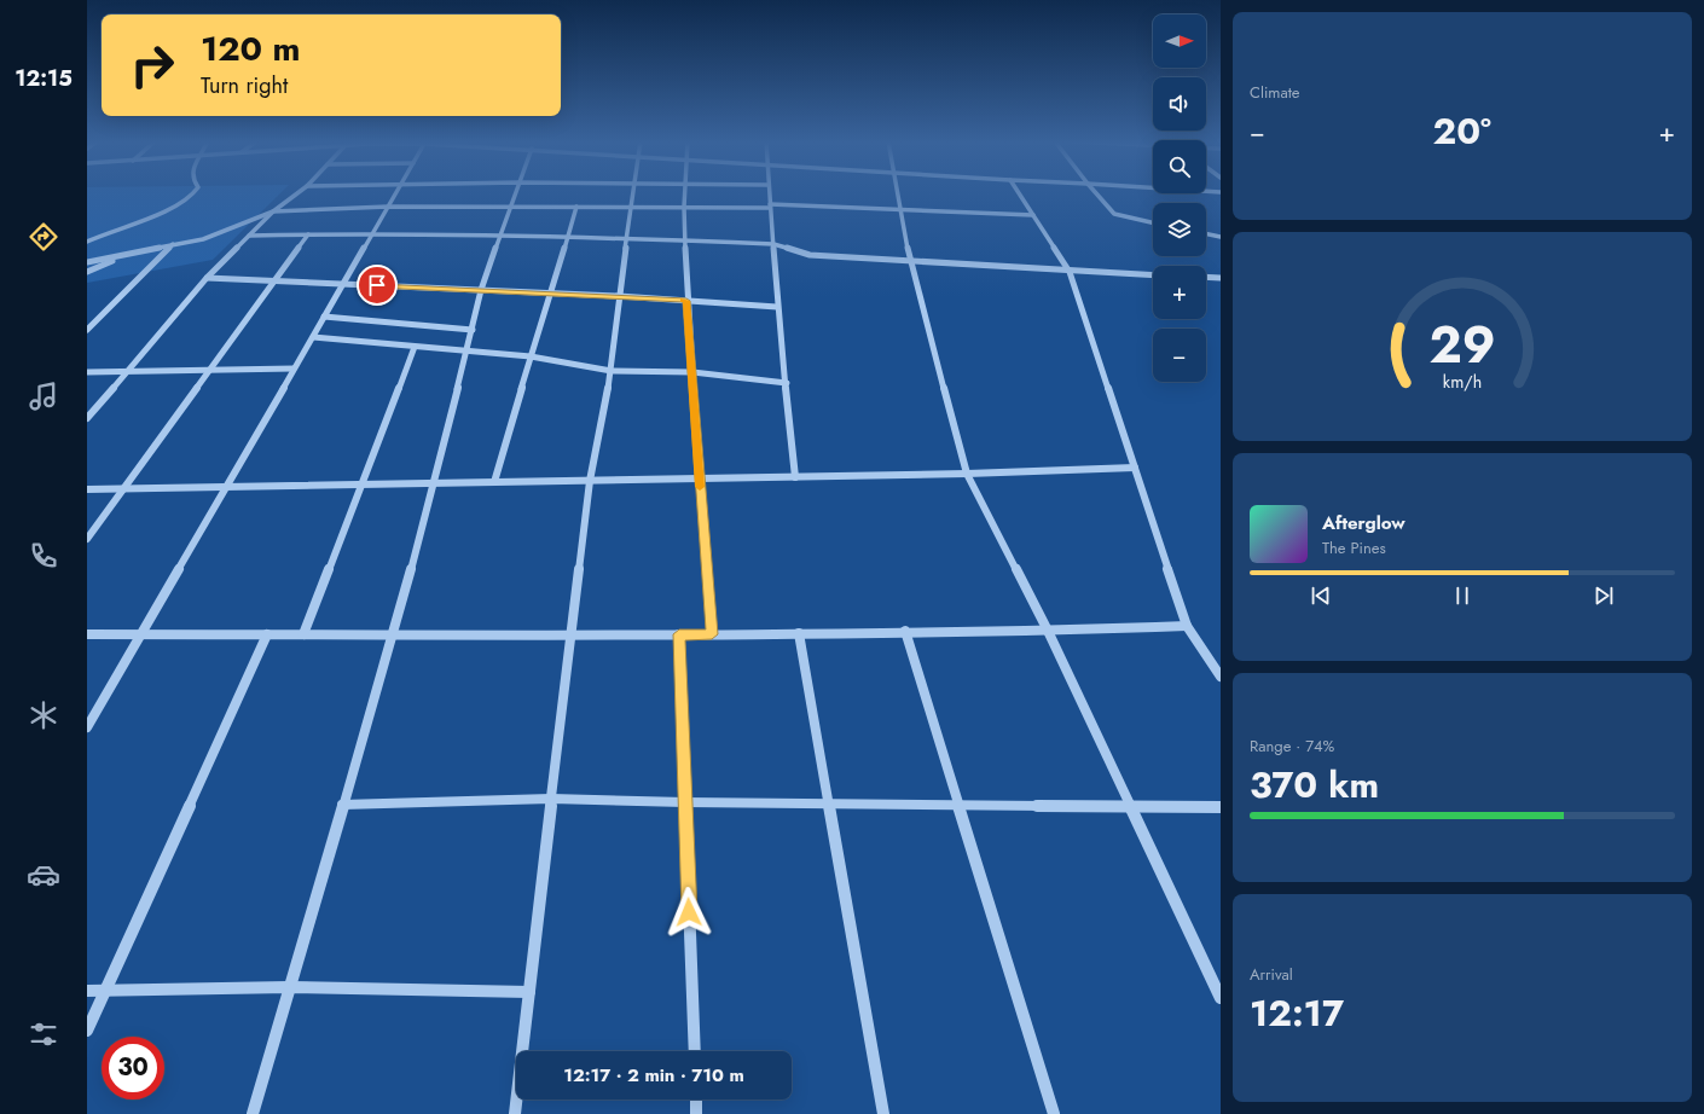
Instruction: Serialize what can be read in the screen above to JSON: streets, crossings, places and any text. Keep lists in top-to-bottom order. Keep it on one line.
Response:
{"north":"right","page":{"tabs":"12:15","tile":["Climate",["Range · 74%","370 km"],["Arrival","12:17"]],"map_buttons":["+","−"],"turn":["120 m","Turn right"],"heat":["−","20°","+"],"song":["Afterglow","The Pines"],"limit":"30","trip":"12:17 · 2 min · 710 m","gauge":["29","km/h"]}}
